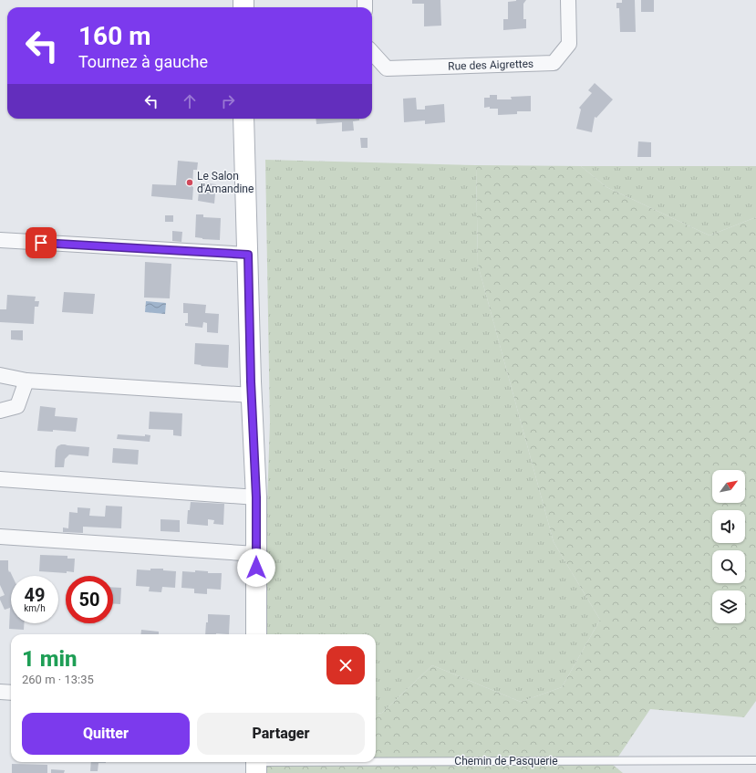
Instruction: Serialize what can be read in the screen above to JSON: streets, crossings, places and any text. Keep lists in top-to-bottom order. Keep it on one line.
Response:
{"streets":{"street":["Rue des Aigrettes"],"lane":["Chemin de Pasquerie"]},"places":["Le Salon d'Amandine"],"north":"top right","page":{"turn":["160 m","Tournez à gauche"],"speed":"49 km/h","limit":"50","heading":["1 min","260 m · 13:35"],"buttons":["Quitter","Partager"]}}
